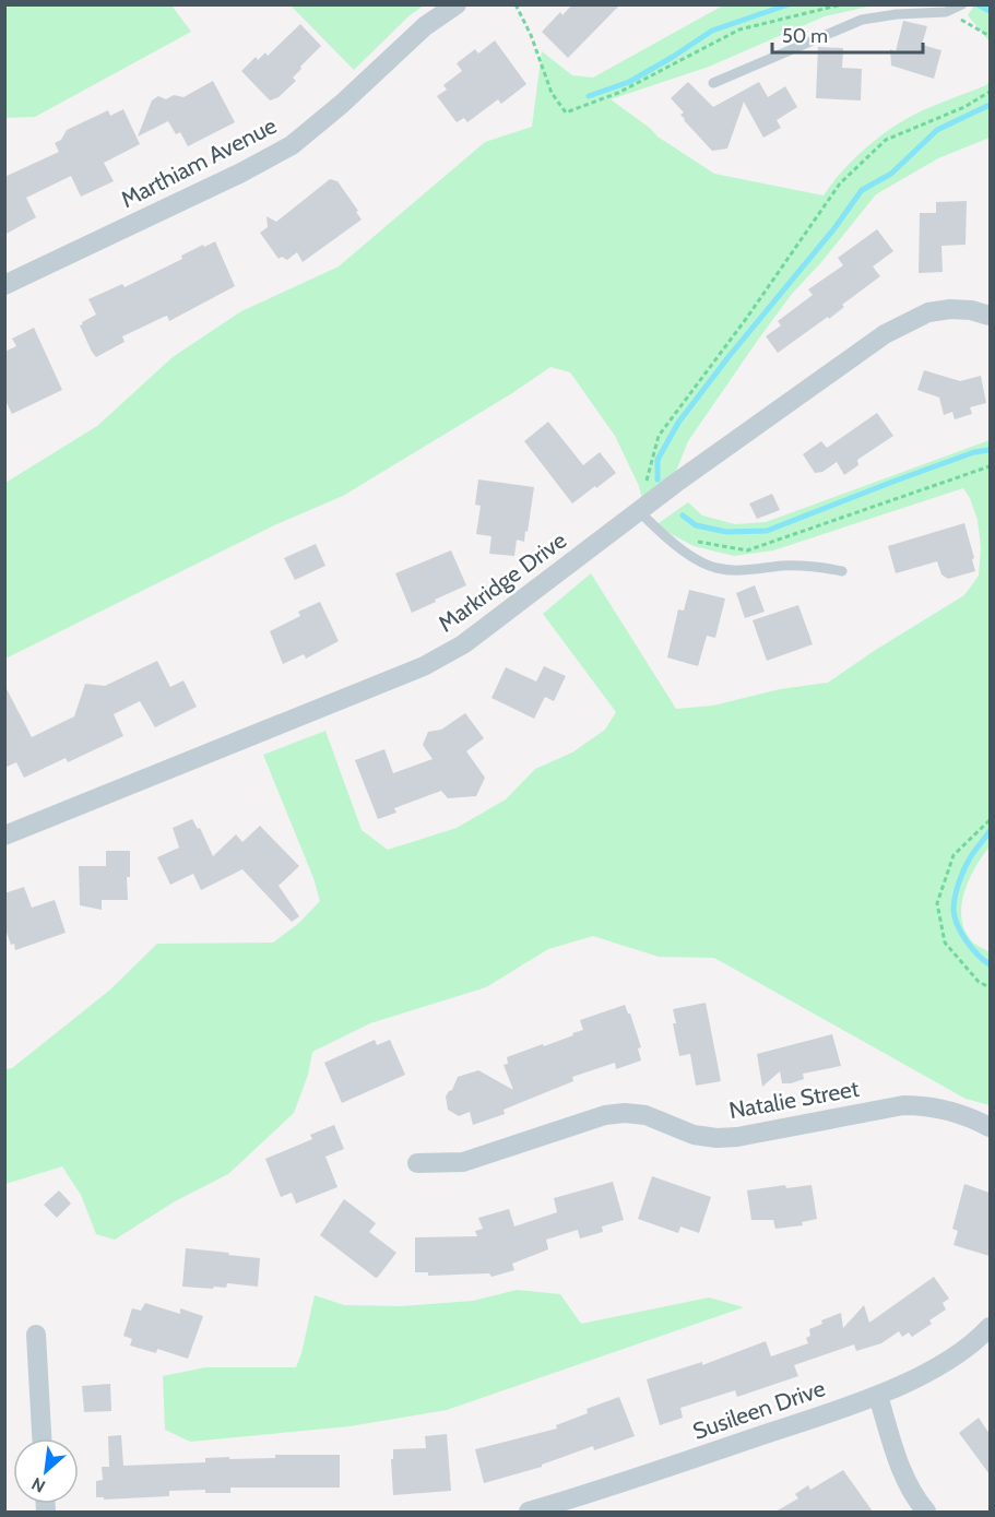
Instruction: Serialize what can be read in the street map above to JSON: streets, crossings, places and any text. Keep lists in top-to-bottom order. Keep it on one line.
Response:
{"streets":{"street":["Marthiam Avenue","Markridge Drive","Natalie Street","Susileen Drive"]},"scale_bar":"50 m","north":"bottom left"}
